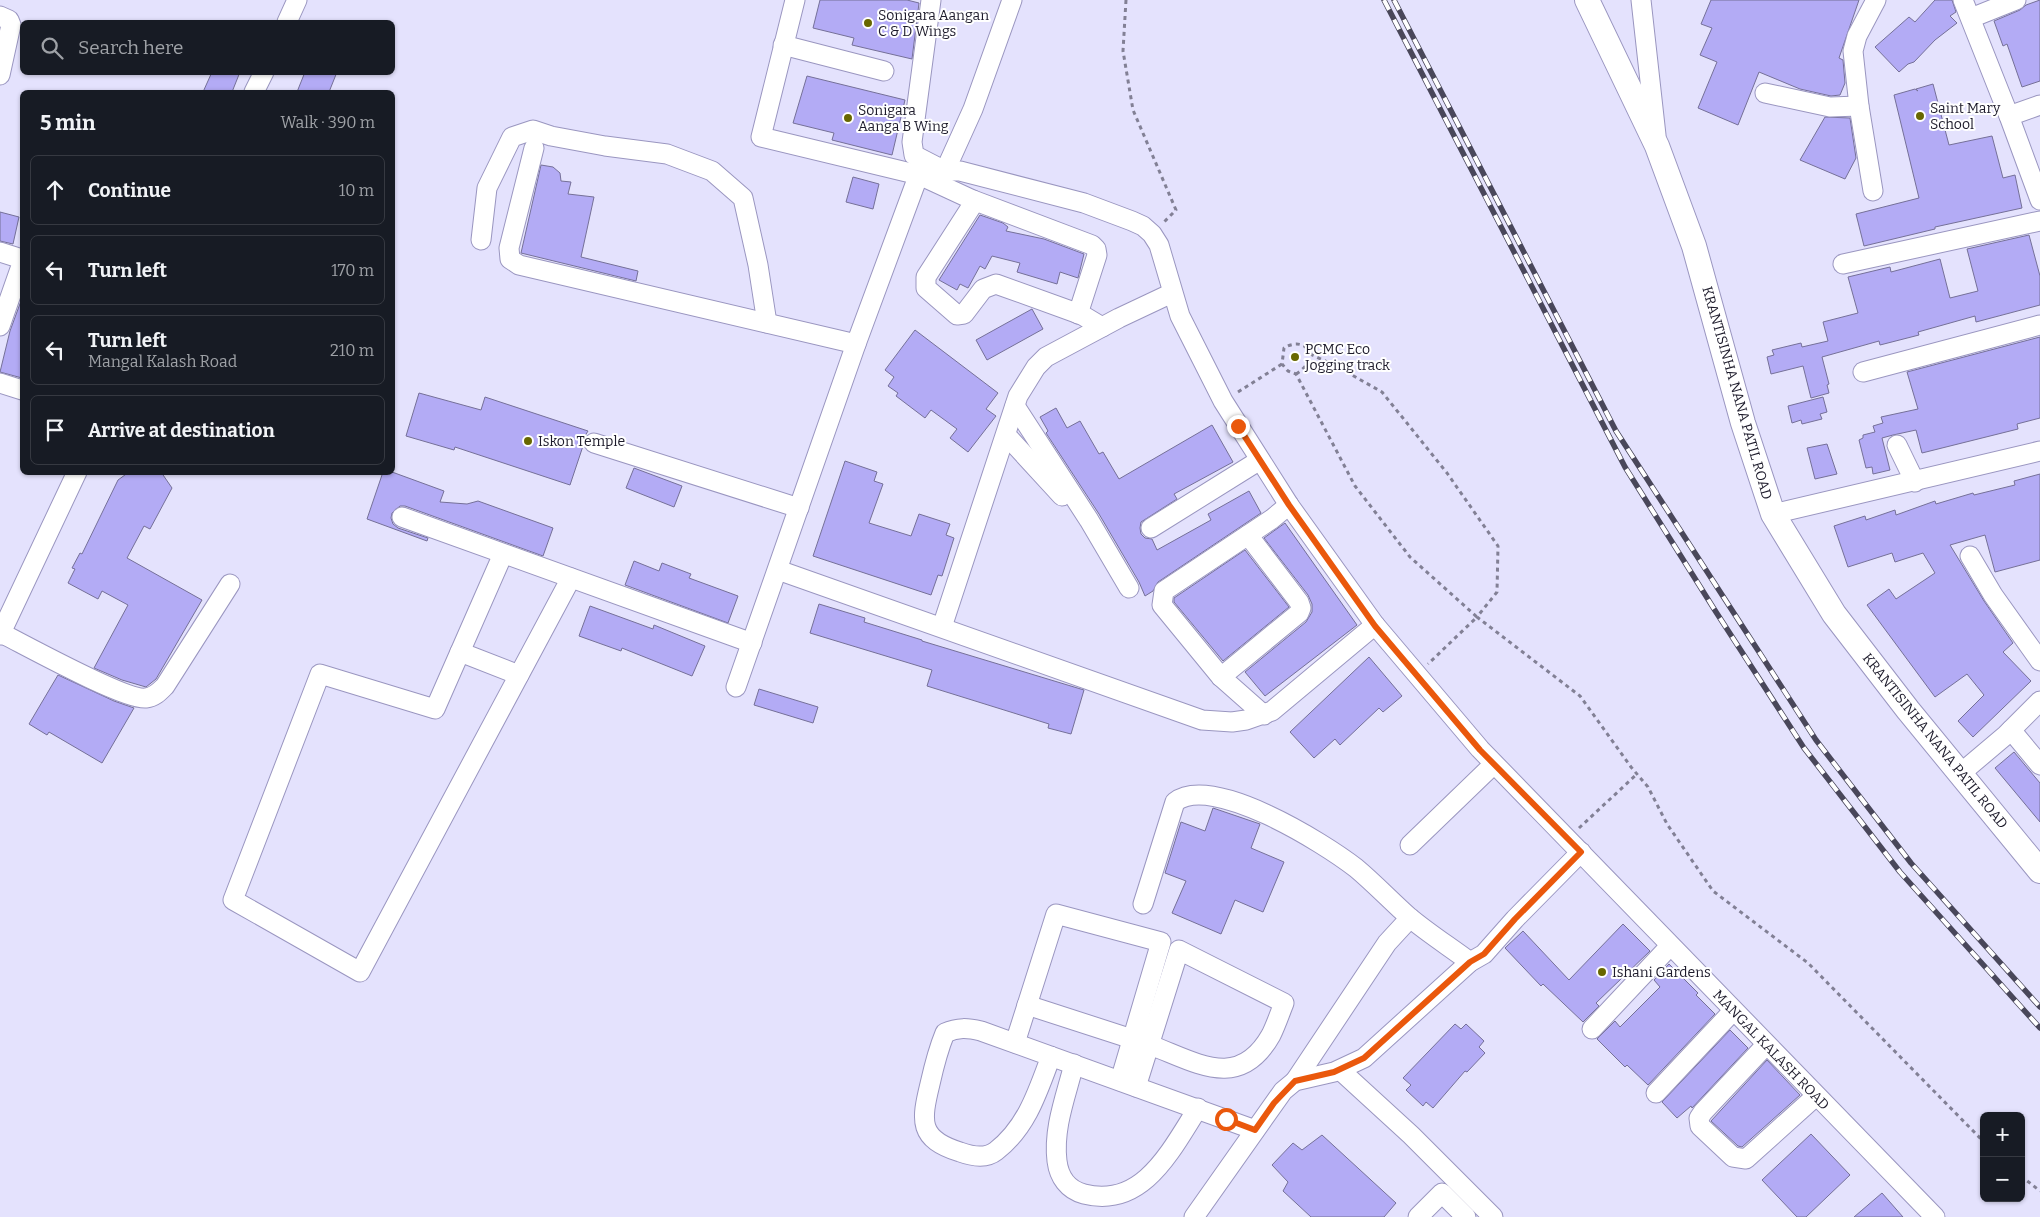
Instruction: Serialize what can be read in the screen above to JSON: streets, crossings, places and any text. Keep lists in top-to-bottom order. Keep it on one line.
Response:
{"streets":{"main road":["KRANTISINHA NANA PATIL ROAD"],"street":["MANGAL KALASH ROAD"]},"places":["Sonigara Aangan C & D Wings","Saint Mary School","Sonigara Aanga B Wing","PCMC Eco Jogging track","Iskon Temple","Ishani Gardens"],"page":{"search":"Search here","heading":["5 min","Walk · 390 m"],"list":[["Continue","10 m"],["Turn left","170 m"],["Turn left","Mangal Kalash Road","210 m"],"Arrive at destination"],"map_buttons":["+","−"]}}
